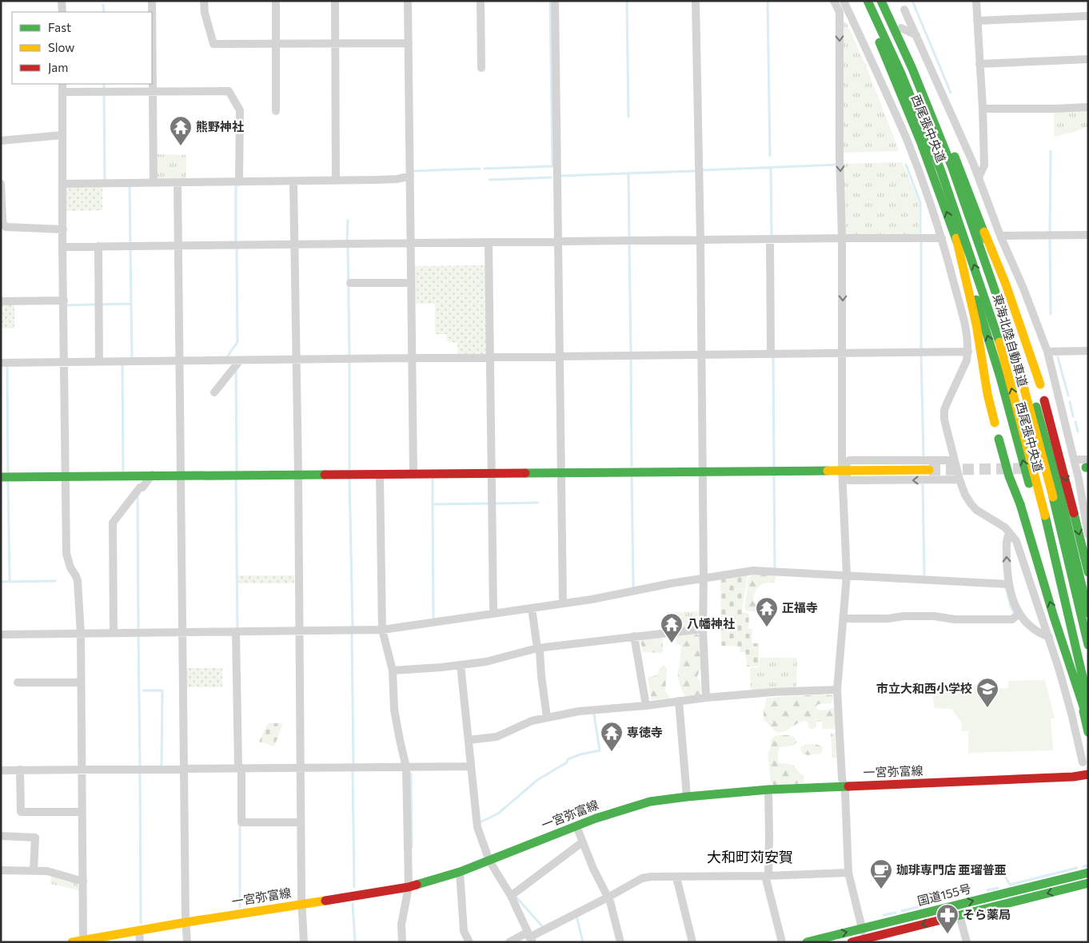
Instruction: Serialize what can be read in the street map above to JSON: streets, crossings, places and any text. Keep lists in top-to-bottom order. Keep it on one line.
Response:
{"streets":{"main road":["西尾張中央道","東海北陸自動車道","一宮弥富線","国道155号"]},"districts":["大和町苅安賀"],"places":{"temple":["熊野神社","正福寺","八幡神社","専徳寺"],"school or university":["市立大和西小学校"],"cafe":["珈琲専門店 亜瑠普亜"],"pharmacy":["そら薬局"]},"legend":["Fast","Slow","Jam"]}
